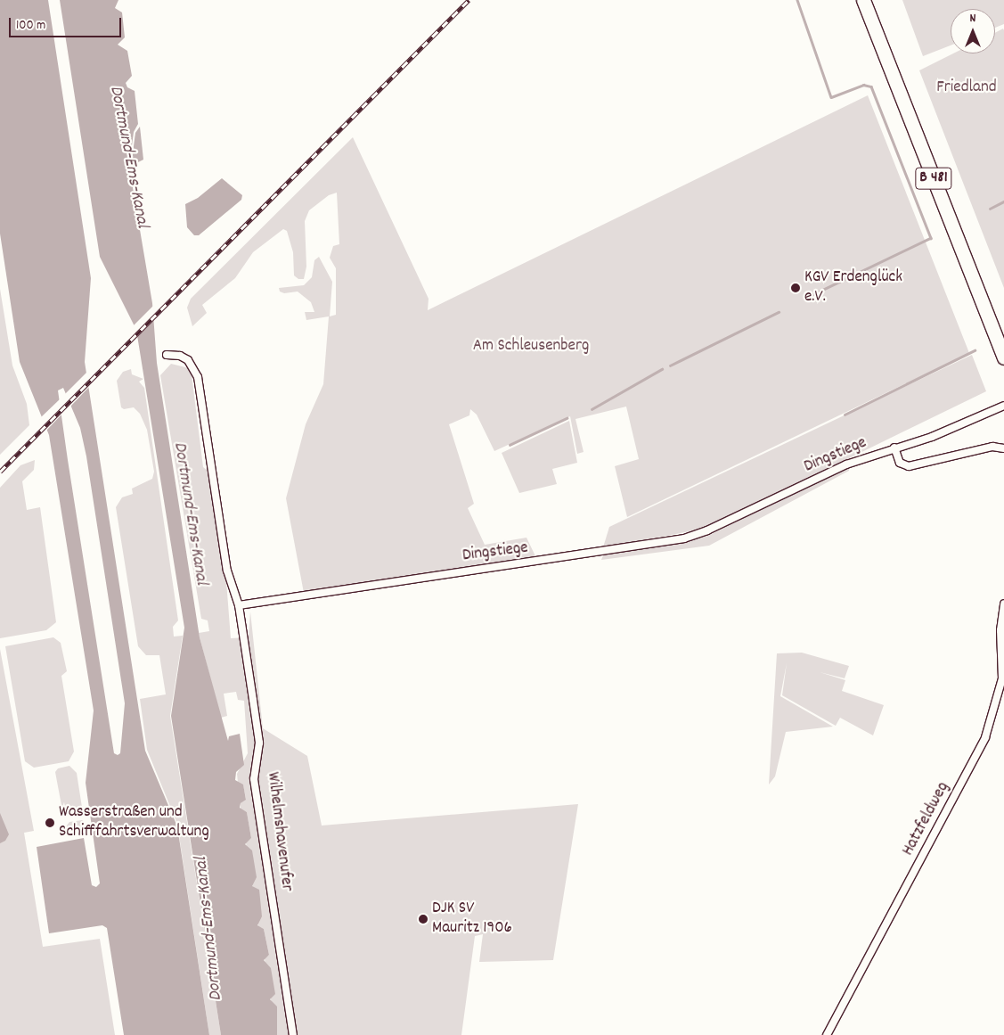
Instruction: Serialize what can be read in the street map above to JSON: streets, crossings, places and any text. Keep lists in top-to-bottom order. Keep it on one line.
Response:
{"streets":{"highway":["B 481"],"street":["Dingstiege","Hatzfeldweg","Wilhelmshavenufer"]},"crossings":[["Dingstiege","Wilhelmshavenufer"]],"water":["Dortmund-Ems-Kanal"],"parks":["Friedland","Am Schleusenberg"],"places":["KGV Erdenglück e.V.","Wasserstraßen und Schifffahrtsverwaltung","DJK SV Mauritz 1906"],"scale_bar":"100 m","north":"top"}
